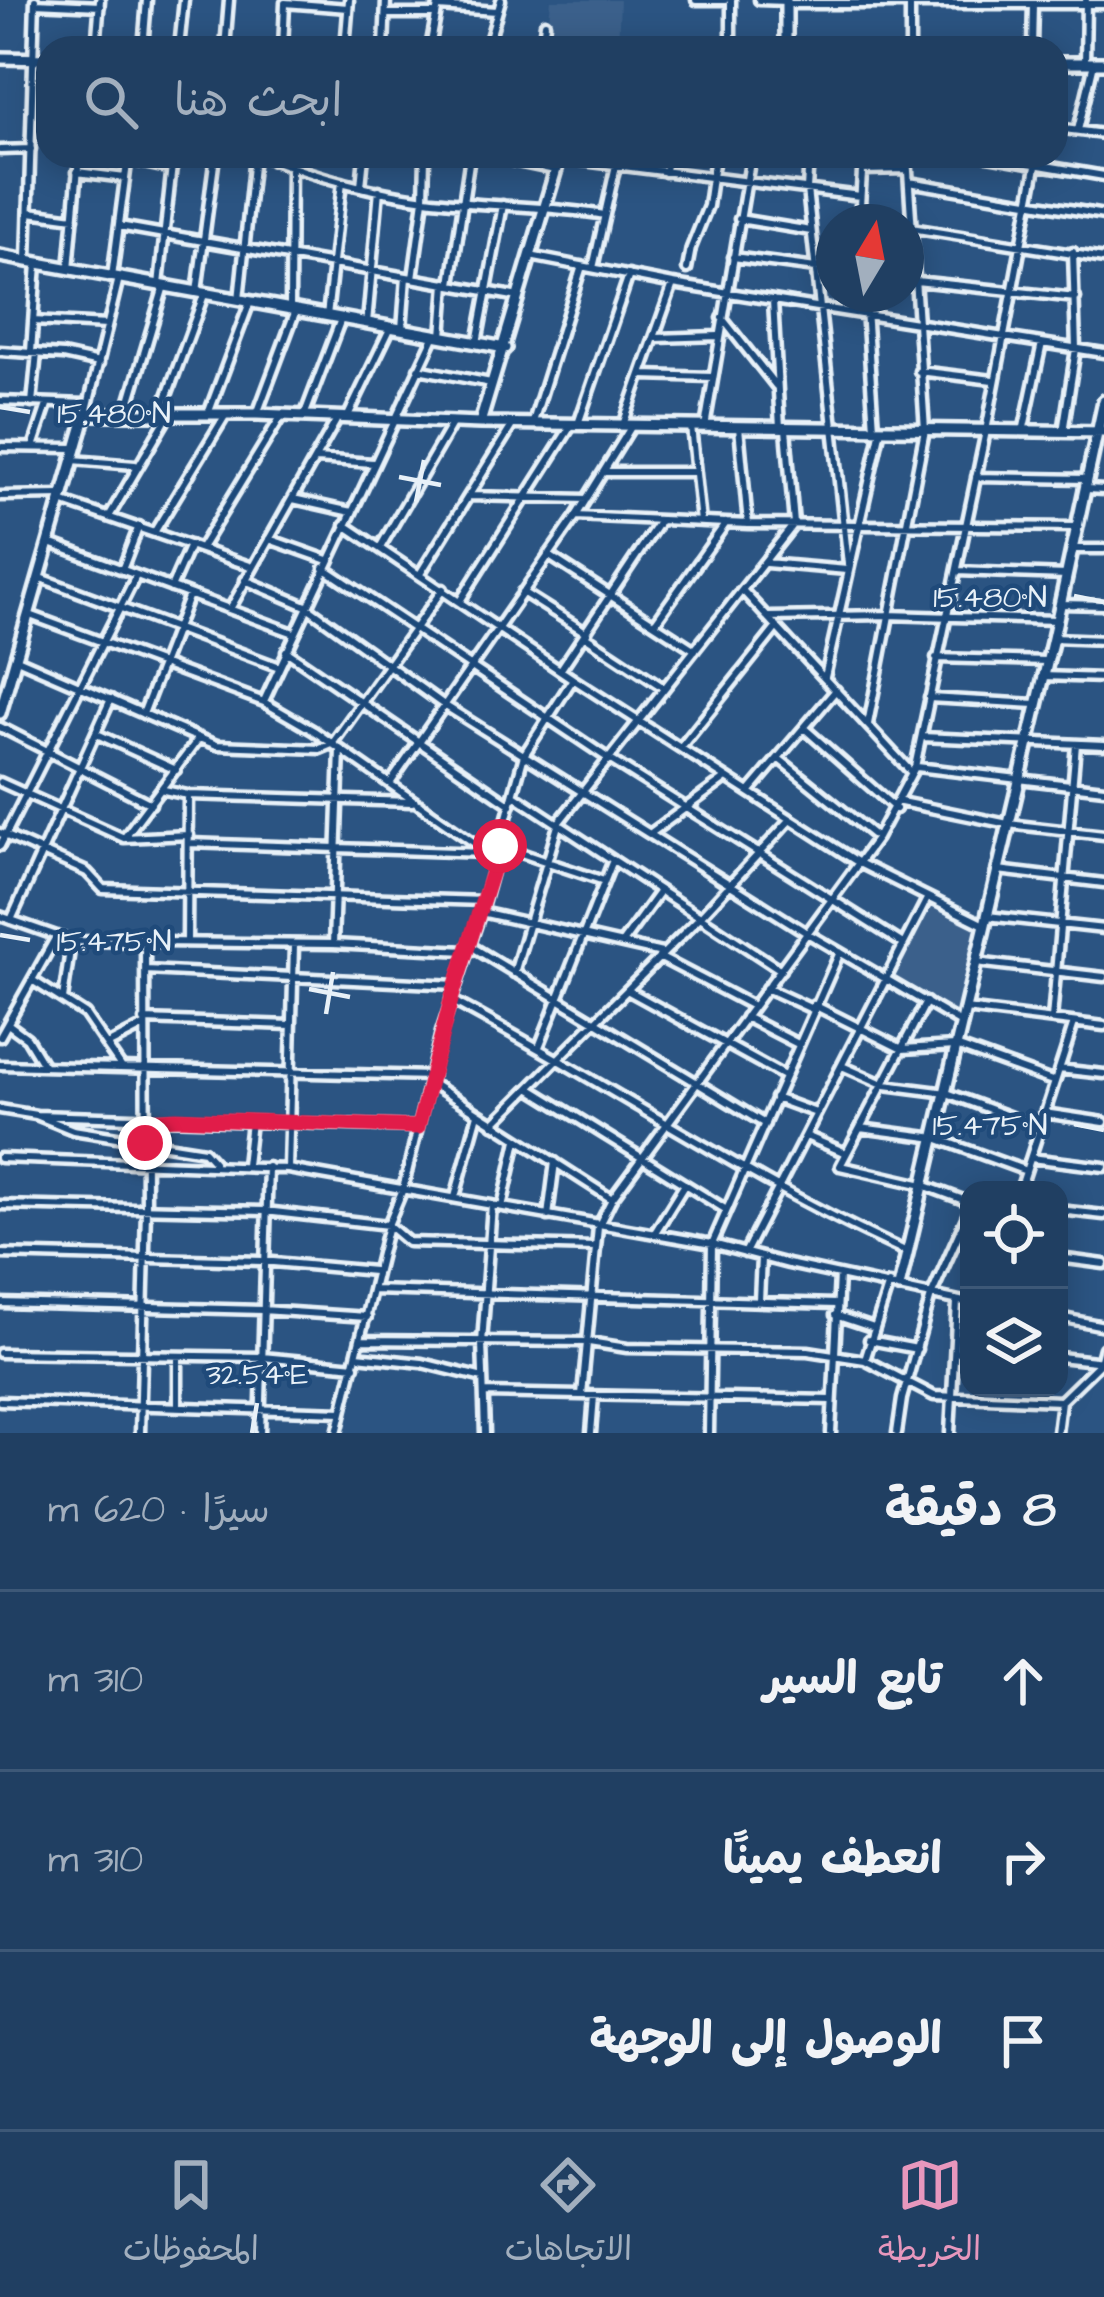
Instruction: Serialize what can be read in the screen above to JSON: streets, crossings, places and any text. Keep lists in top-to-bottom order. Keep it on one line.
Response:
{"north":"top","page":{"search":"ابحث هنا","heading":["8 دقيقة","سيرًا · 620 m"],"list":[["تابع السير","310 m"],["انعطف يمينًا","310 m"],"الوصول إلى الوجهة"],"nav":["الخريطة","الاتجاهات","المحفوظات"]},"coordinates":["15.480°N","15.475°N","32.54°E"]}
